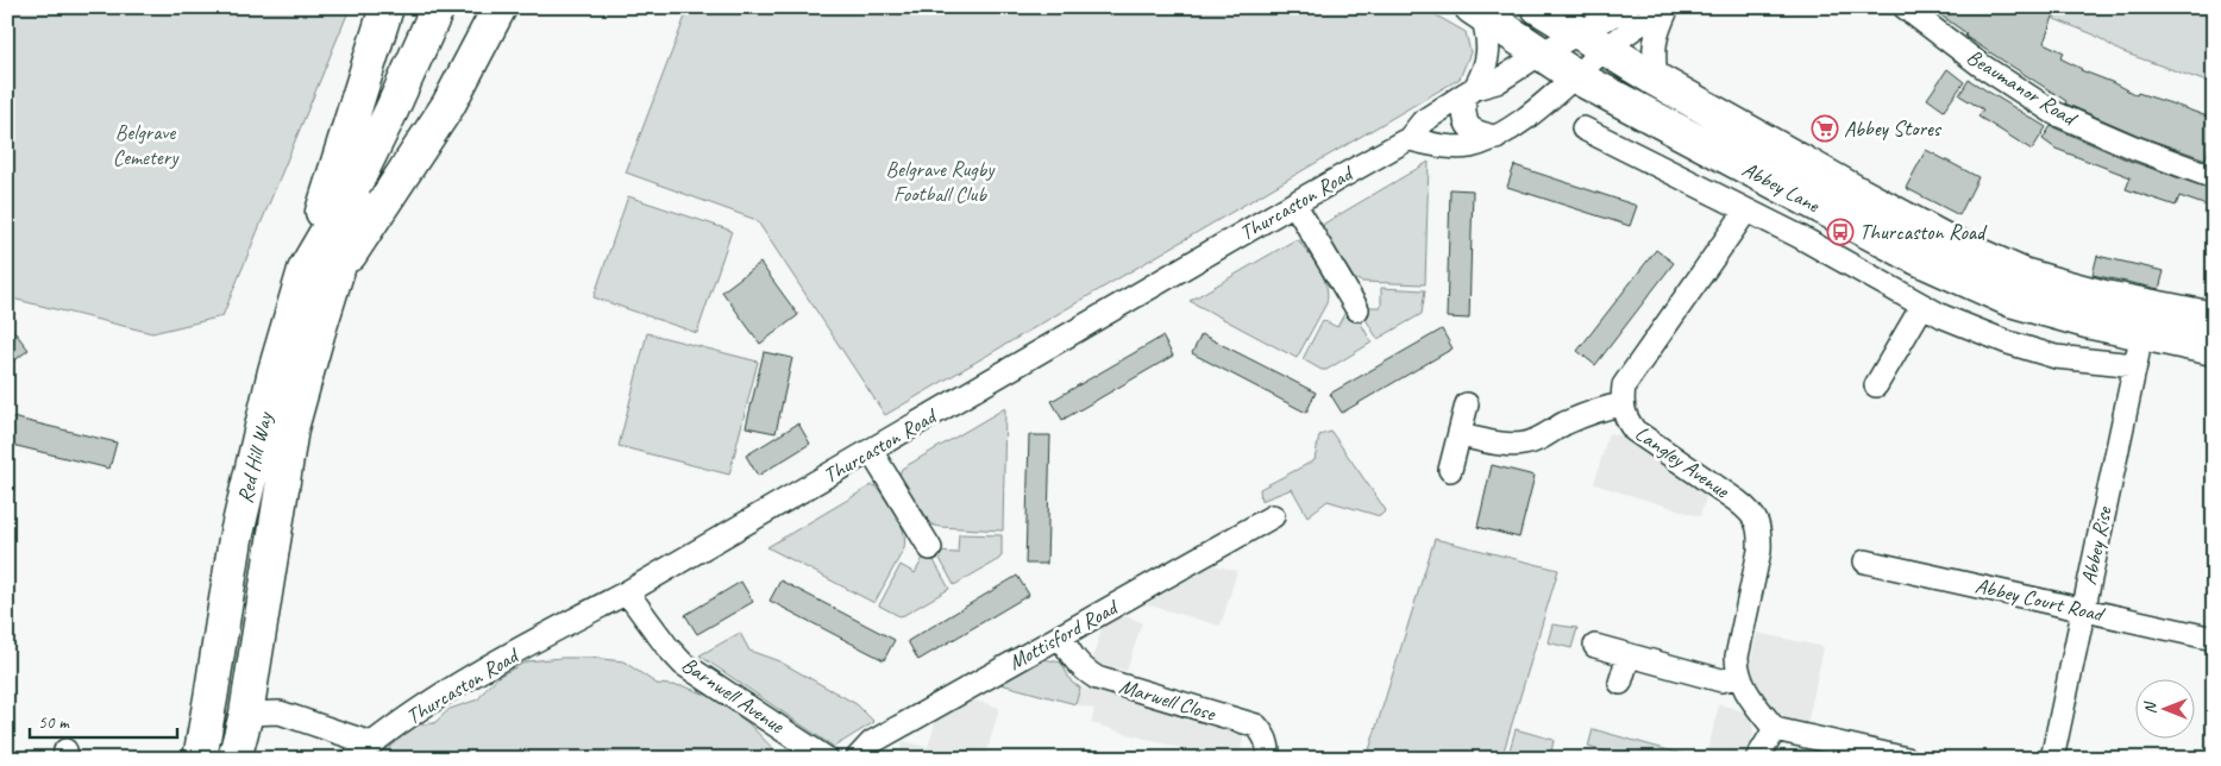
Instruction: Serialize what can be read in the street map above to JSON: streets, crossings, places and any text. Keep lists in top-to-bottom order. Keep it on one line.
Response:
{"streets":{"main road":["Abbey Lane","Red Hill Way"],"street":["Beaumanor Road","Thurcaston Road","Langley Avenue","Abbey Rise","Abbey Court Road","Mottisford Road","Barnwell Avenue","Marwell Close"]},"crossings":[["Abbey Lane","Thurcaston Road"],["Abbey Lane","Abbey Rise"],["Thurcaston Road","Barnwell Avenue"],["Abbey Rise","Abbey Court Road"],["Mottisford Road","Marwell Close"]],"parks":["Belgrave Cemetery","Belgrave Rugby Football Club"],"places":{"supermarket":["Abbey Stores"],"bus stop":["Thurcaston Road"]},"scale_bar":"50 m","north":"left"}
